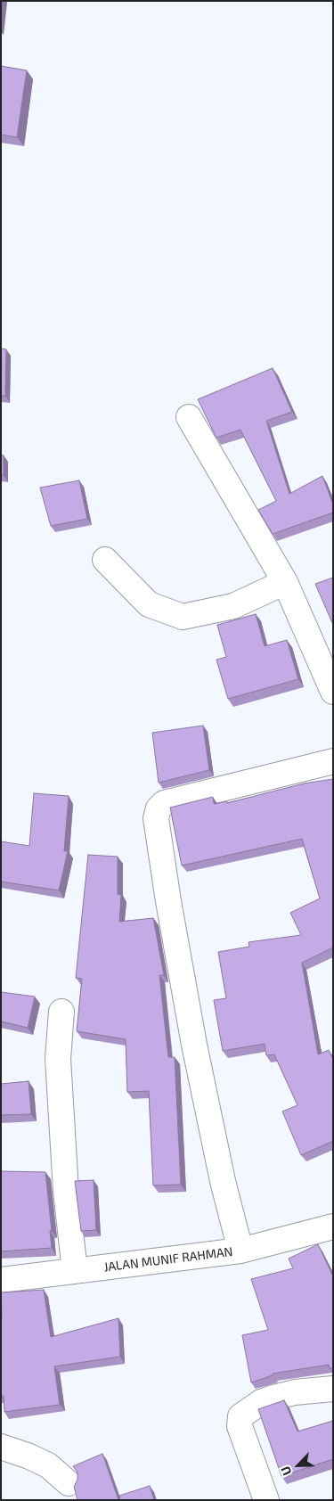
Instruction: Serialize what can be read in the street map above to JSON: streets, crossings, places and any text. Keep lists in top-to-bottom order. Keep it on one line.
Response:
{"streets":{"street":["JALAN MUNIF RAHMAN"]},"north":"bottom left"}
